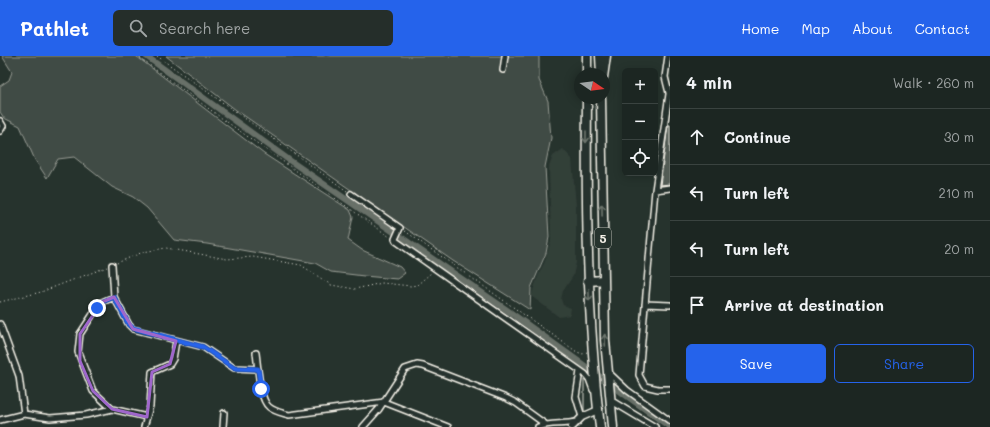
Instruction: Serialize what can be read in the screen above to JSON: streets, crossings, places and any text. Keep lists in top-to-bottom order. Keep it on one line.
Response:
{"streets":{"highway":["5"]},"north":"right","page":{"header":"Pathlet","search":"Search here","nav":["Home","Map","About","Contact"],"heading":["4 min","Walk · 260 m"],"map_buttons":["+","−"],"list":[["Continue","30 m"],["Turn left","210 m"],["Turn left","20 m"],"Arrive at destination"],"buttons":["Save","Share"]}}
